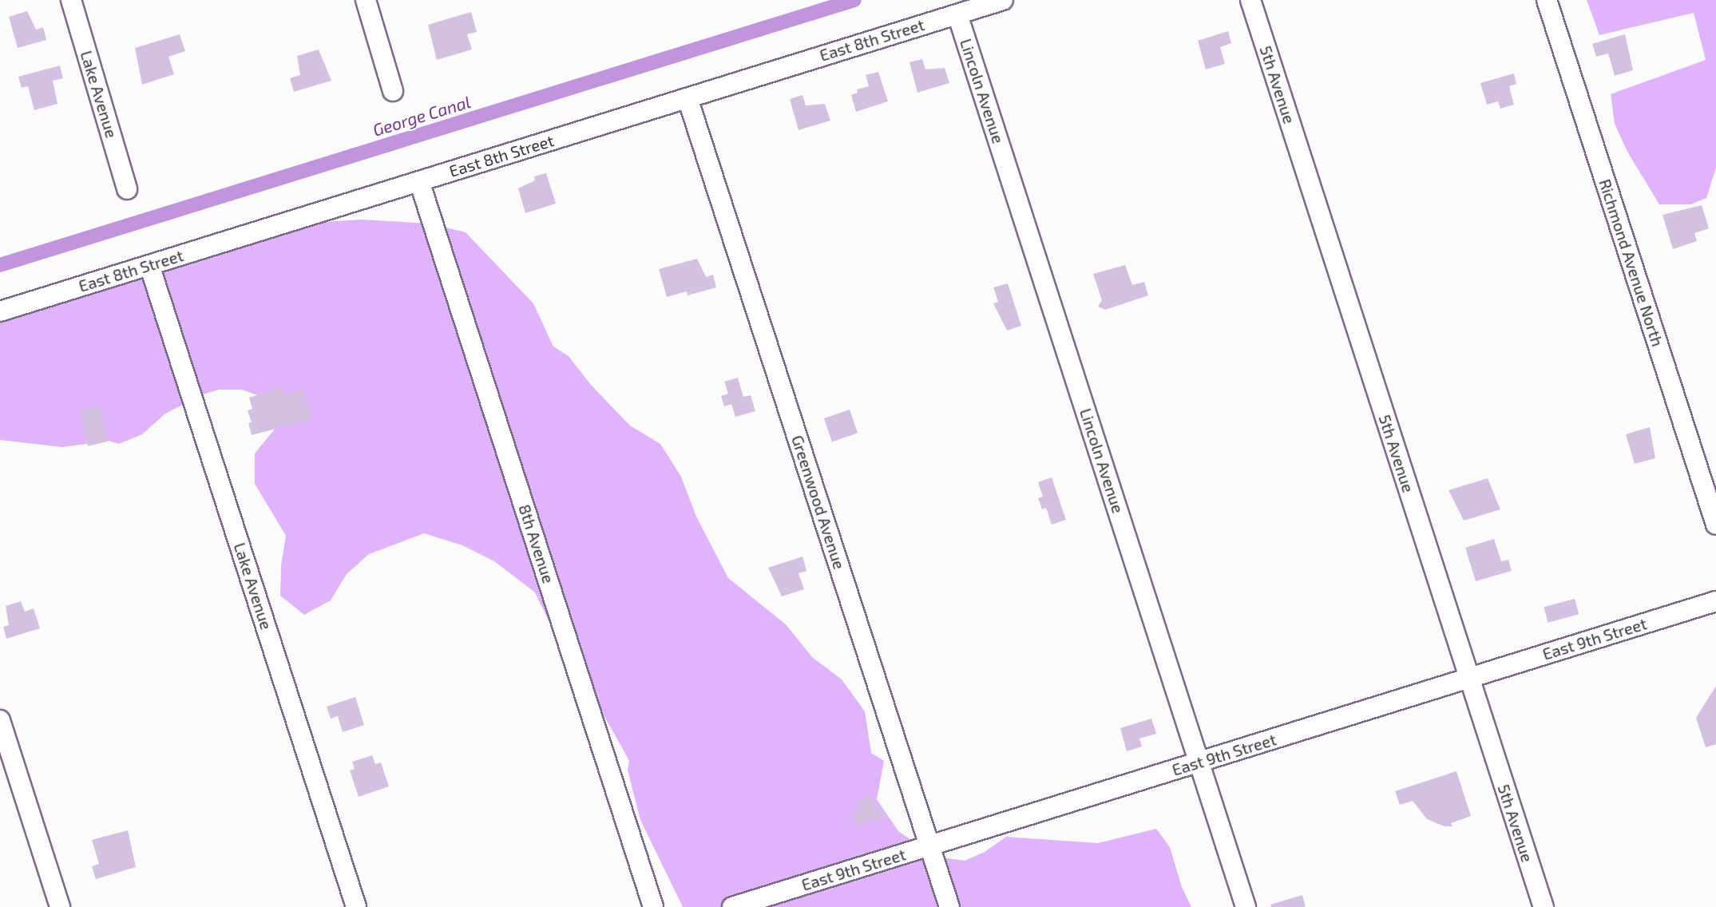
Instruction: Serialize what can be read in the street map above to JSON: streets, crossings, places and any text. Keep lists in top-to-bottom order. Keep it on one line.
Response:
{"streets":{"street":["East 8th Street","5th Avenue","Lincoln Avenue","Lake Avenue","Richmond Avenue North","Greenwood Avenue","8th Avenue","East 9th Street"]},"crossings":[["East 8th Street","Lincoln Avenue"],["East 8th Street","Lake Avenue"],["East 8th Street","Greenwood Avenue"],["East 8th Street","8th Avenue"],["5th Avenue","East 9th Street"],["Lincoln Avenue","East 9th Street"],["Greenwood Avenue","East 9th Street"]],"water":["George Canal"]}
